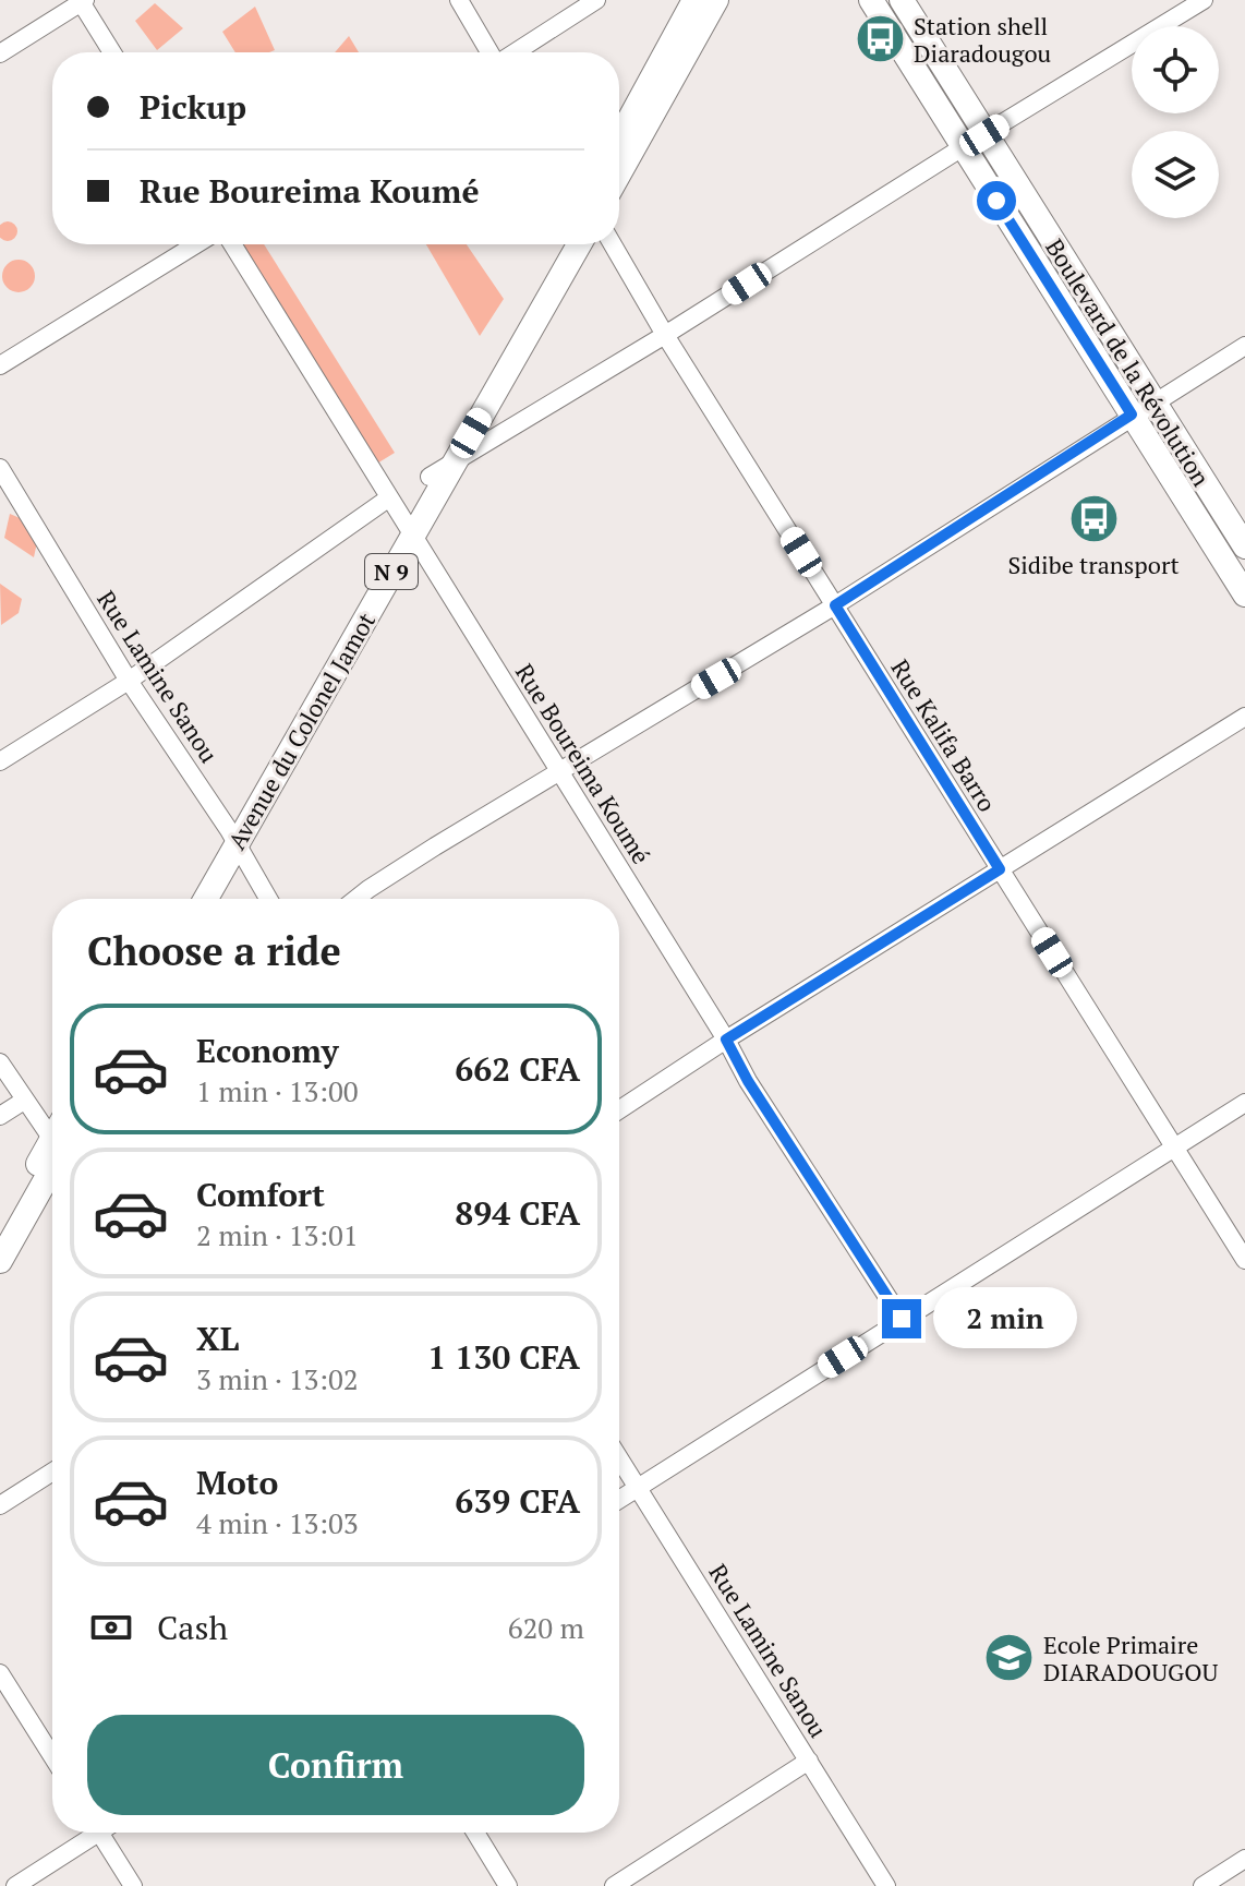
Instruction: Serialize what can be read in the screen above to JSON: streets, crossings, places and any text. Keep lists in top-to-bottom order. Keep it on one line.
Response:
{"streets":{"main road":["Boulevard de la Révolution","N 9","Avenue du Colonel Jamot"],"street":["Rue Lamine Sanou","Rue Kalifa Barro","Rue Boureima Koumé"]},"crossings":[["Rue Lamine Sanou","Avenue du Colonel Jamot"],["Avenue du Colonel Jamot","Rue Boureima Koumé"]],"places":{"bus stop":["Station shell Diaradougou","Sidibe transport"],"school or university":["Ecole Primaire DIARADOUGOU"]},"page":{"banner":["Pickup","Rue Boureima Koumé"],"heading":"Choose a ride","list":[{"name":"Economy","note":"1 min · 13:00","value":"662 CFA"},{"name":"Comfort","note":"2 min · 13:01","value":"894 CFA"},{"name":"XL","note":"3 min · 13:02","value":"1 130 CFA"},{"name":"Moto","note":"4 min · 13:03","value":"639 CFA"}],"bubble":"2 min","pay":["Cash","620 m"],"buttons":"Confirm"}}
